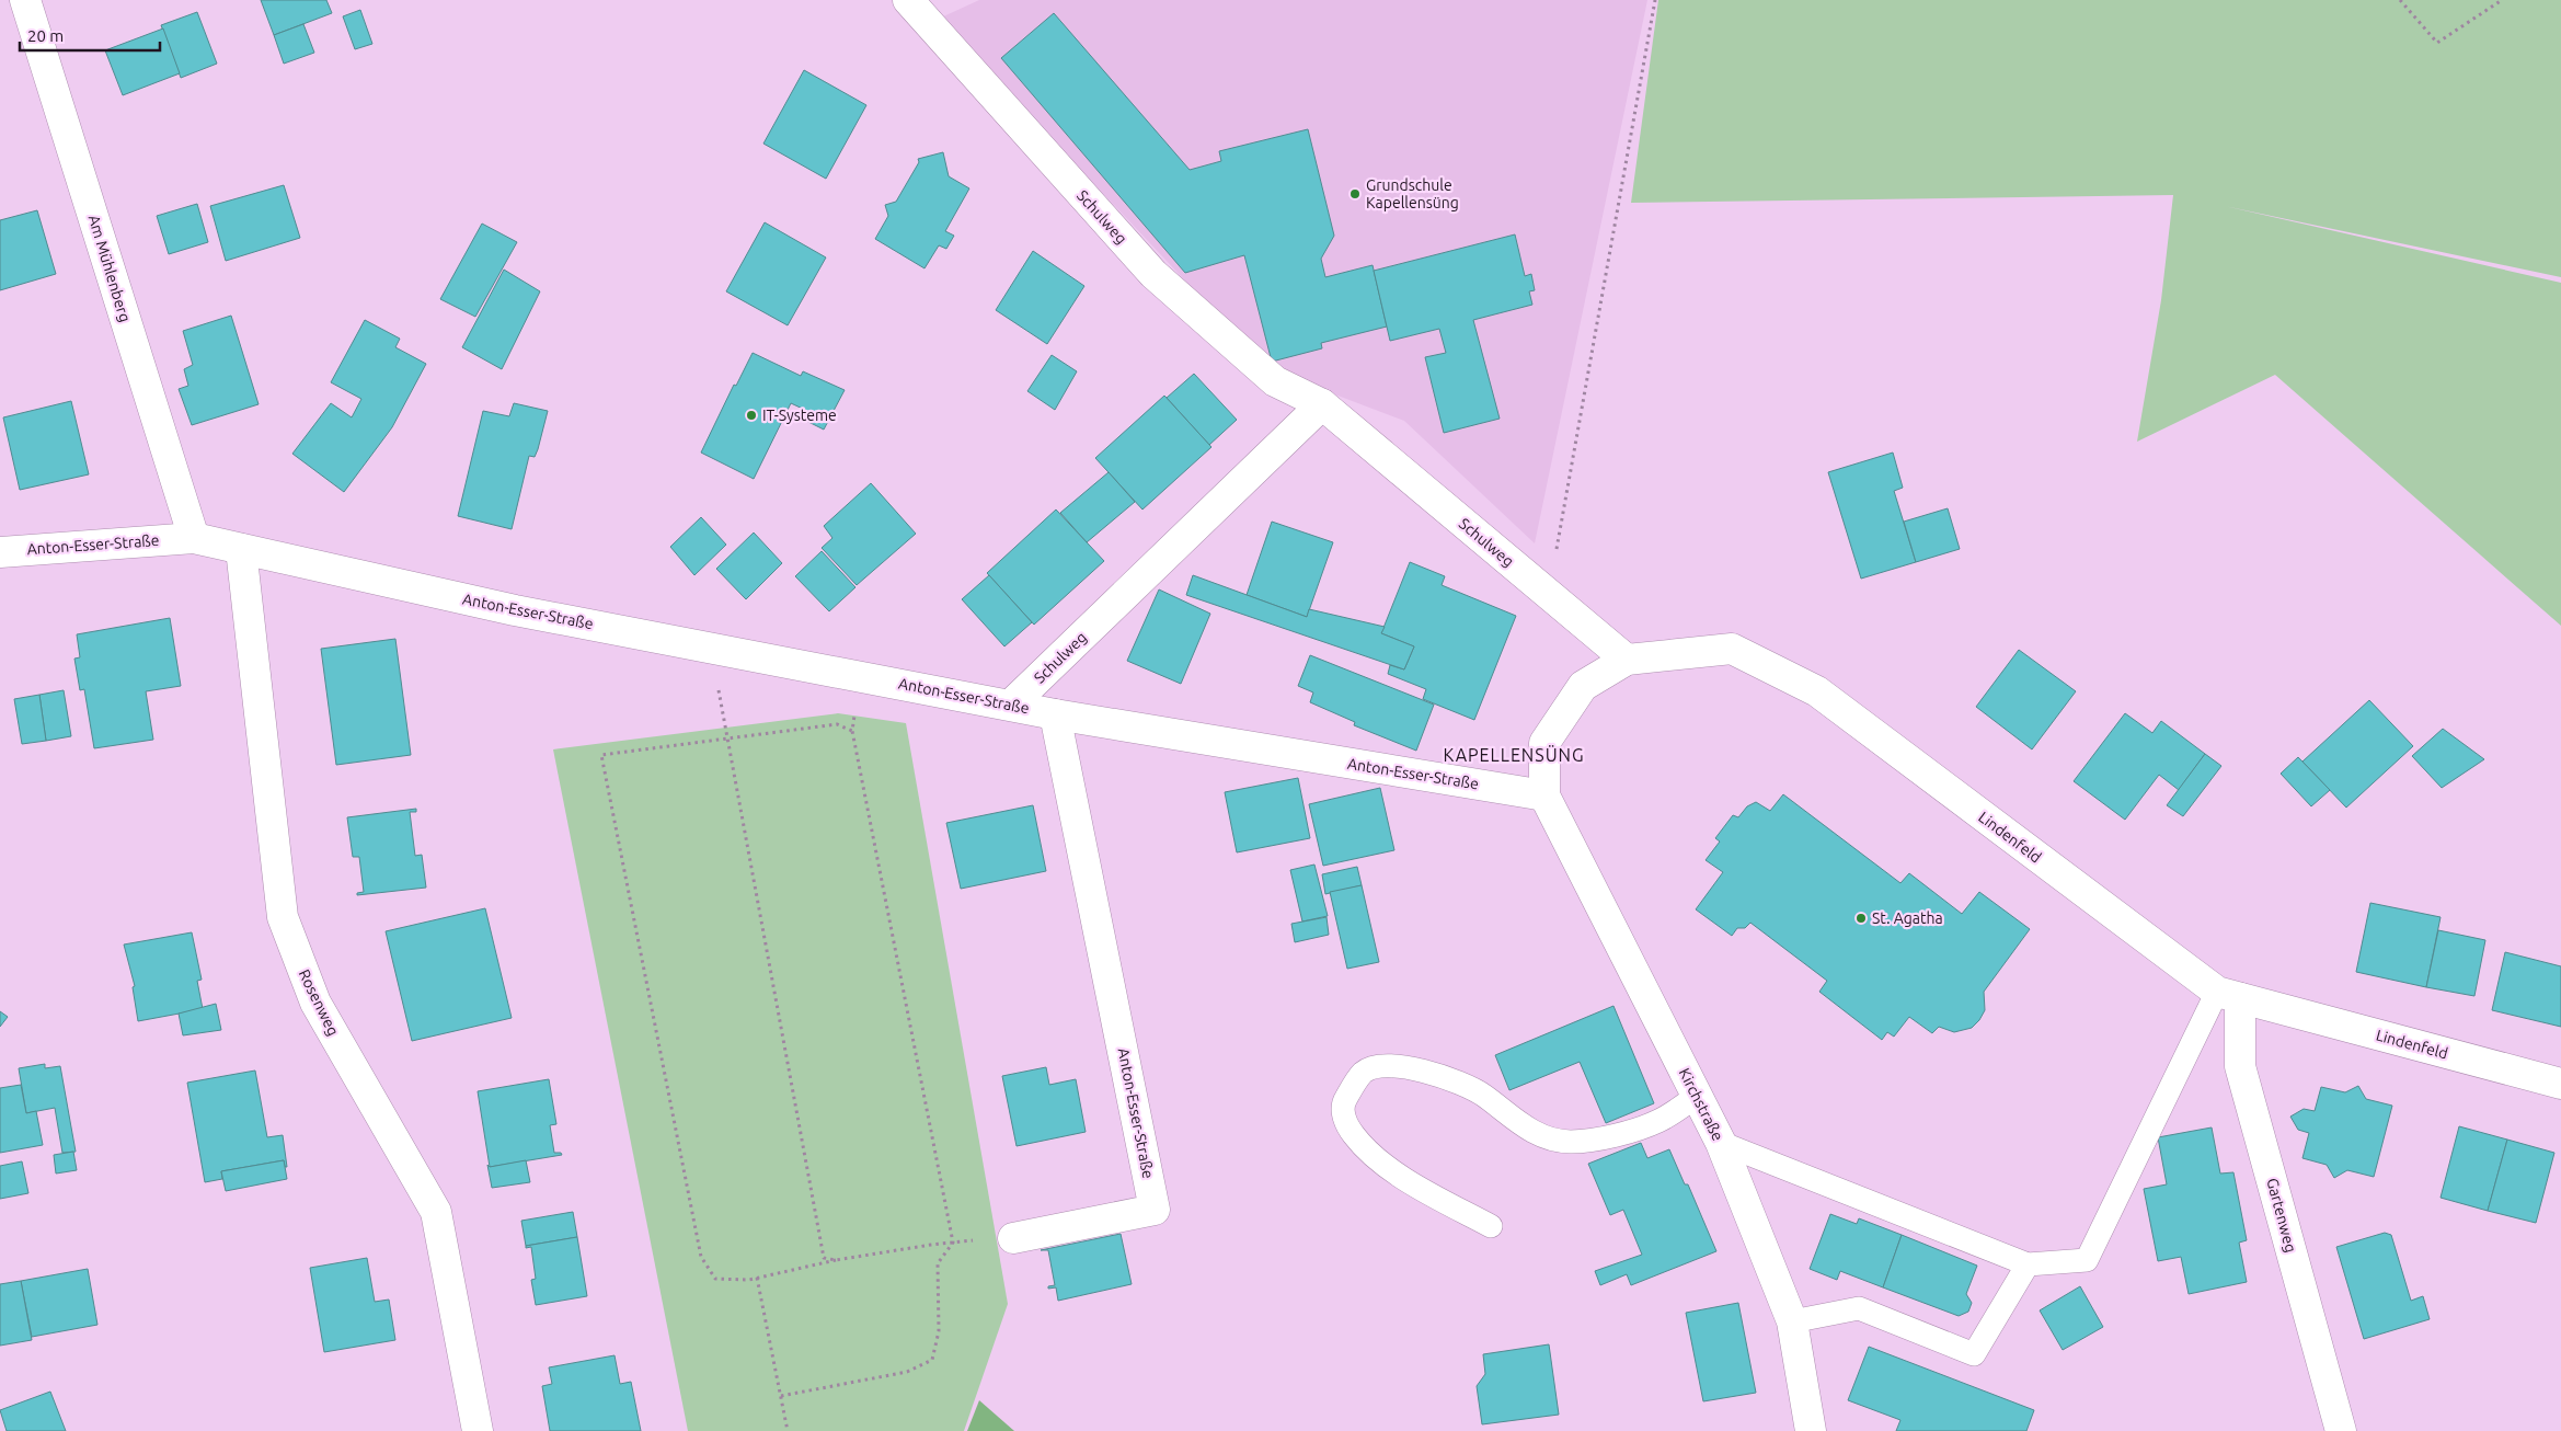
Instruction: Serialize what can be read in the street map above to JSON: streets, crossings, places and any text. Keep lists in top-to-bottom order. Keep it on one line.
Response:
{"streets":{"street":["Schulweg","Am Mühlenberg","Anton-Esser-Straße","Lindenfeld","Rosenweg","Kirchstraße","Gartenweg"]},"crossings":[["Schulweg","Anton-Esser-Straße"],["Schulweg","Lindenfeld"],["Am Mühlenberg","Anton-Esser-Straße"],["Anton-Esser-Straße","Lindenfeld"],["Anton-Esser-Straße","Rosenweg"],["Anton-Esser-Straße","Kirchstraße"],["Lindenfeld","Kirchstraße"],["Lindenfeld","Gartenweg"]],"districts":["KAPELLENSÜNG"],"places":["Grundschule Kapellensüng","IT-Systeme","St. Agatha"],"scale_bar":"20 m"}
